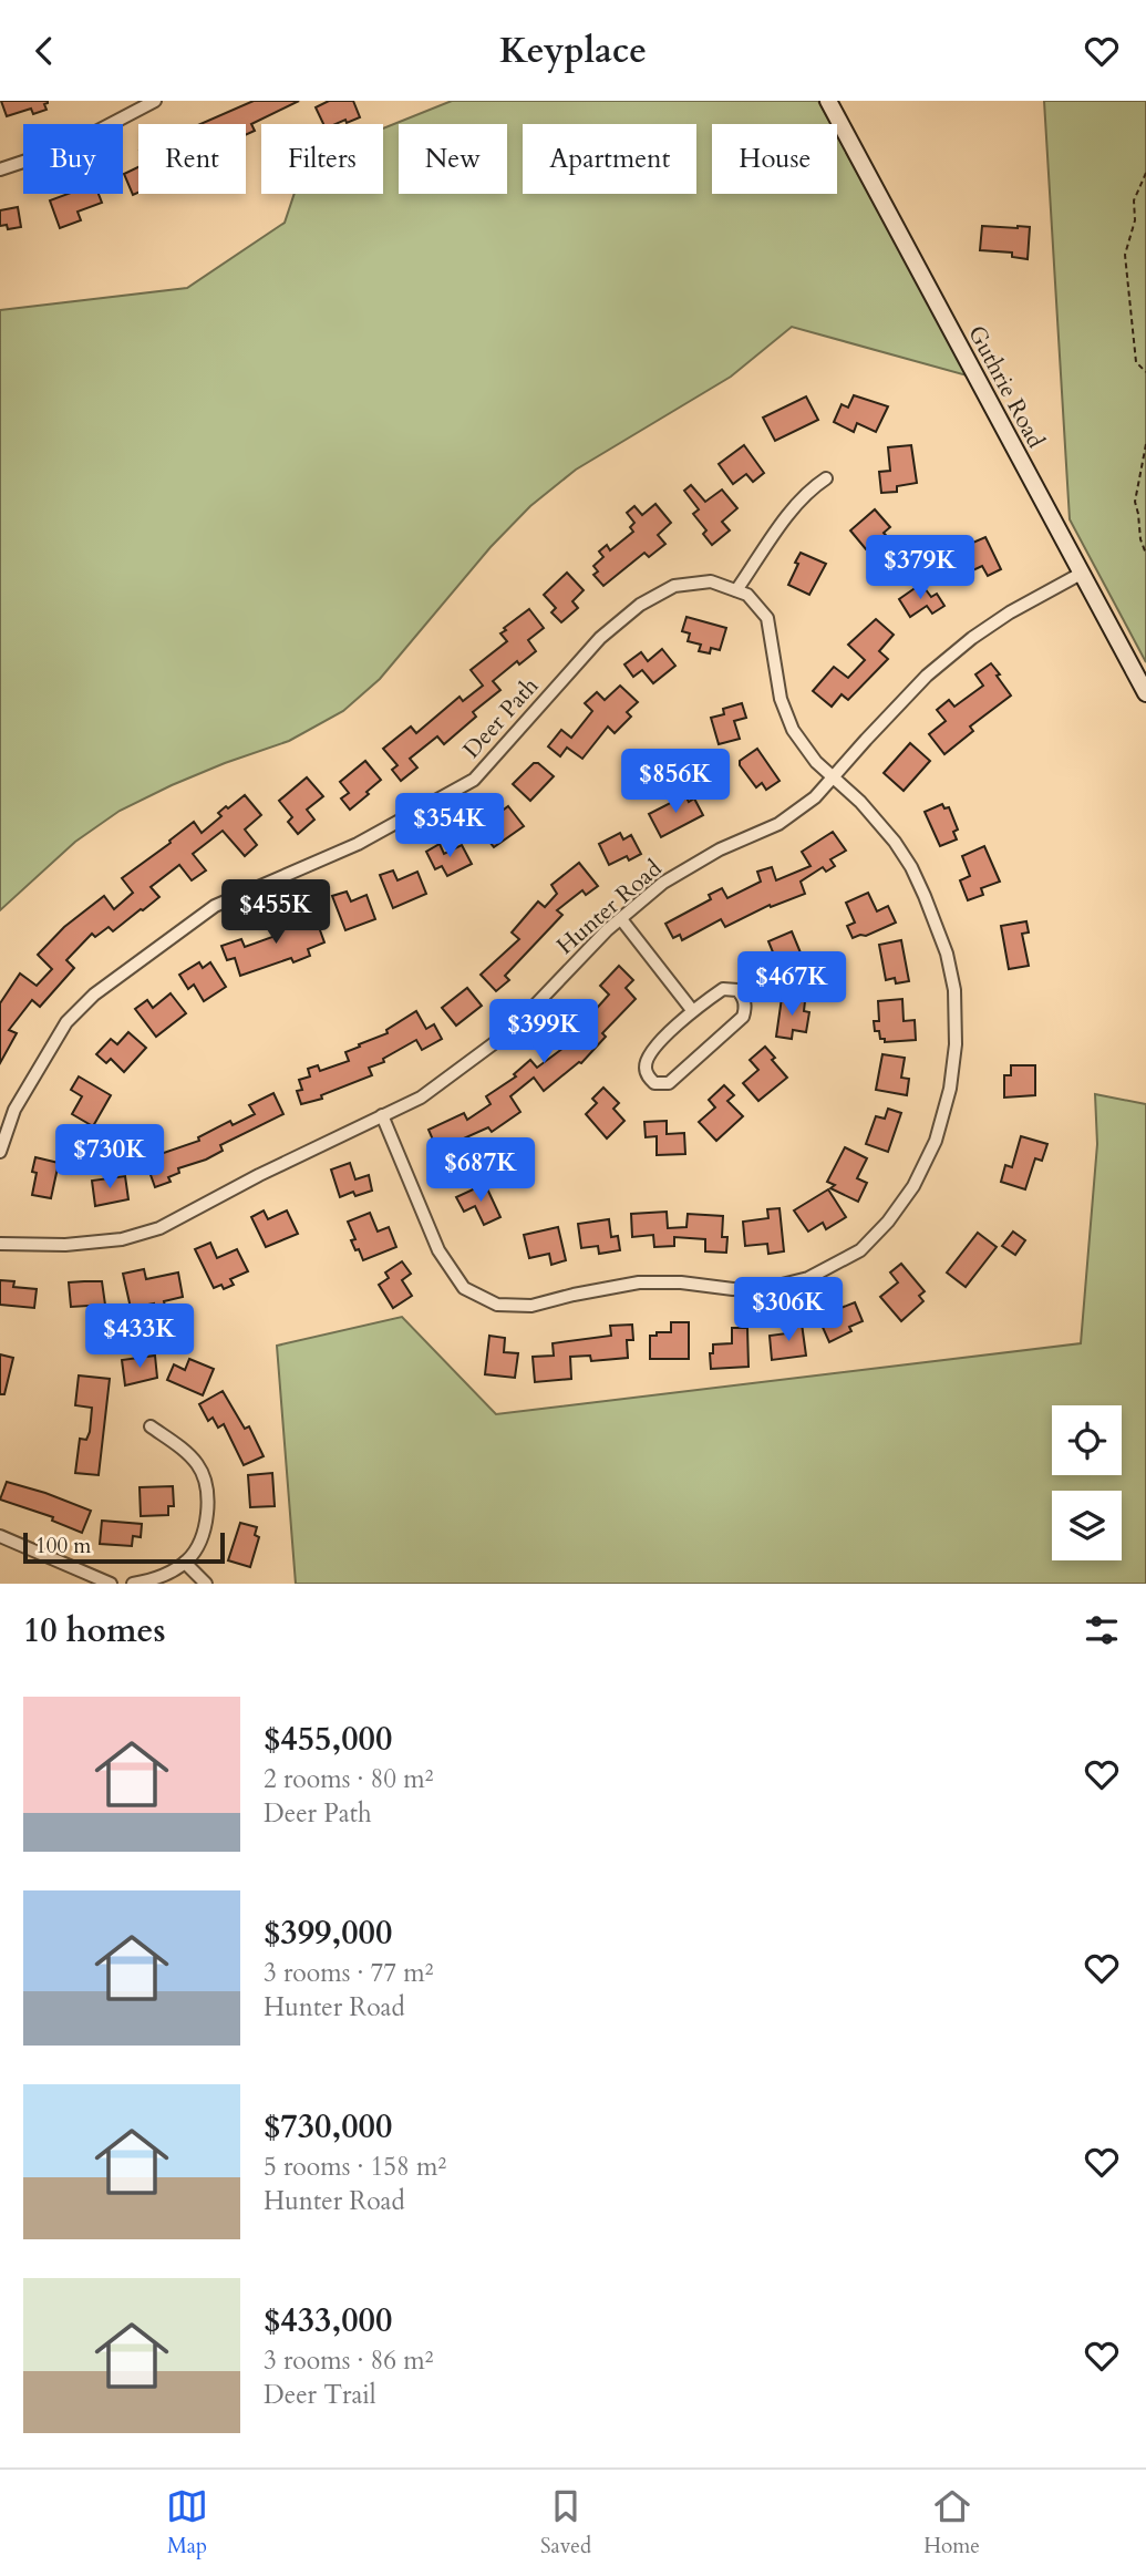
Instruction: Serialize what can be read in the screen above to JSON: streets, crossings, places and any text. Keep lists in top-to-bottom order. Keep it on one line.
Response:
{"streets":{"street":["Guthrie Road","Deer Path","Hunter Road"]},"crossings":[["Guthrie Road","Hunter Road"],["Deer Path","Hunter Road"]],"scale_bar":"100 m","page":{"header":"Keyplace","chip":["Buy","Rent","Filters","New","Apartment","House"],"price":["$379K","$856K","$354K","$455K","$467K","$399K","$730K","$687K","$306K","$433K"],"scale":"100 m","heading":"10 homes","list":[{"name":"$455,000","note":"2 rooms · 80 m² · Deer Path"},{"name":"$399,000","note":"3 rooms · 77 m² · Hunter Road"},{"name":"$730,000","note":"5 rooms · 158 m² · Hunter Road"},{"name":"$433,000","note":"3 rooms · 86 m² · Deer Trail"}],"tabs":["Map","Saved","Home"]}}
